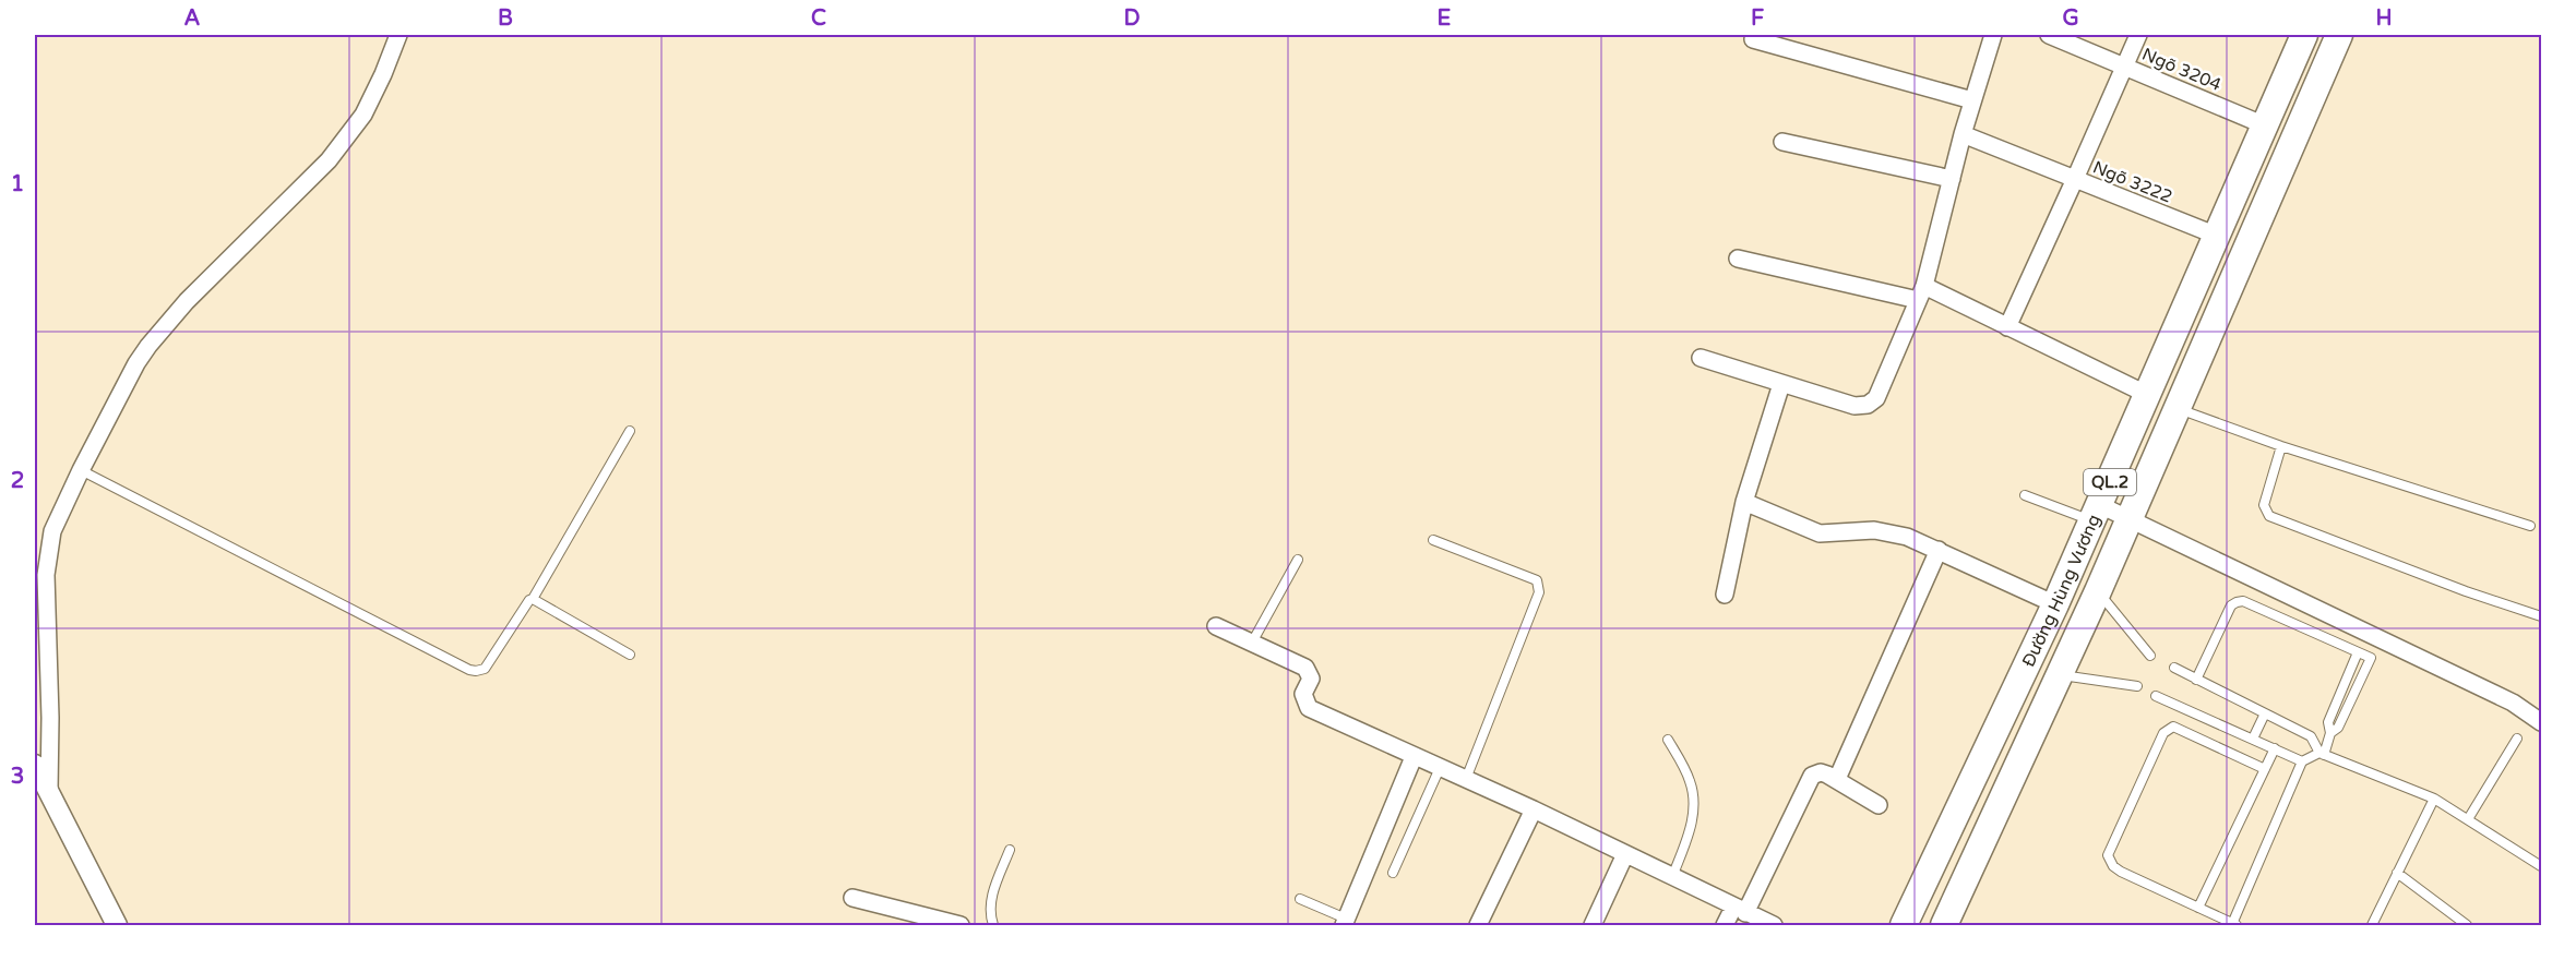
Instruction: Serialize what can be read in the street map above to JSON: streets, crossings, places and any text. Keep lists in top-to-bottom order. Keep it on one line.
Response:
{"streets":{"highway":["QL.2","Đường Hùng Vương"],"street":["Ngõ 3204","Ngõ 3222"]},"crossings":[["Ngõ 3204","Đường Hùng Vương"],["Ngõ 3222","Đường Hùng Vương"]],"grid":{"columns":["A","B","C","D","E","F","G","H"],"rows":["1","2","3"]}}
